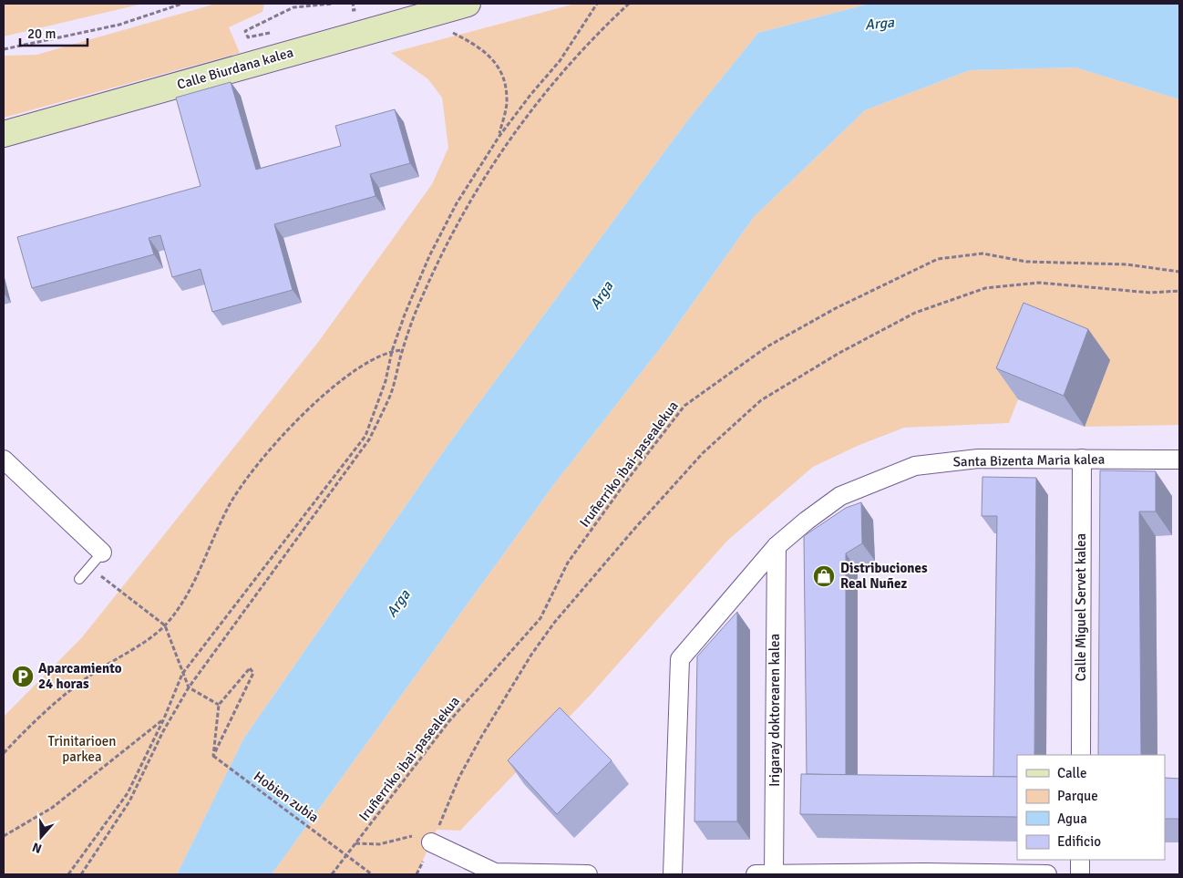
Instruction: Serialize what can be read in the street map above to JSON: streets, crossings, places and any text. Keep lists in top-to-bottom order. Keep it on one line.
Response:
{"streets":{"street":["Calle Biurdana kalea","Santa Bizenta Maria kalea","Calle Miguel Servet kalea","Irigaray doktorearen kalea"],"path":["Iruñerriko ibai-pasealekua","Hobien zubia"]},"crossings":[["Santa Bizenta Maria kalea","Calle Miguel Servet kalea"],["Santa Bizenta Maria kalea","Irigaray doktorearen kalea"],["Iruñerriko ibai-pasealekua","Hobien zubia"]],"water":["Arga"],"parks":["Trinitarioen parkea"],"places":{"shop":["Distribuciones Real Nuñez"],"parking":["Aparcamiento 24 horas"]},"legend":["Calle","Parque","Agua","Edificio"],"scale_bar":"20 m","north":"bottom"}
